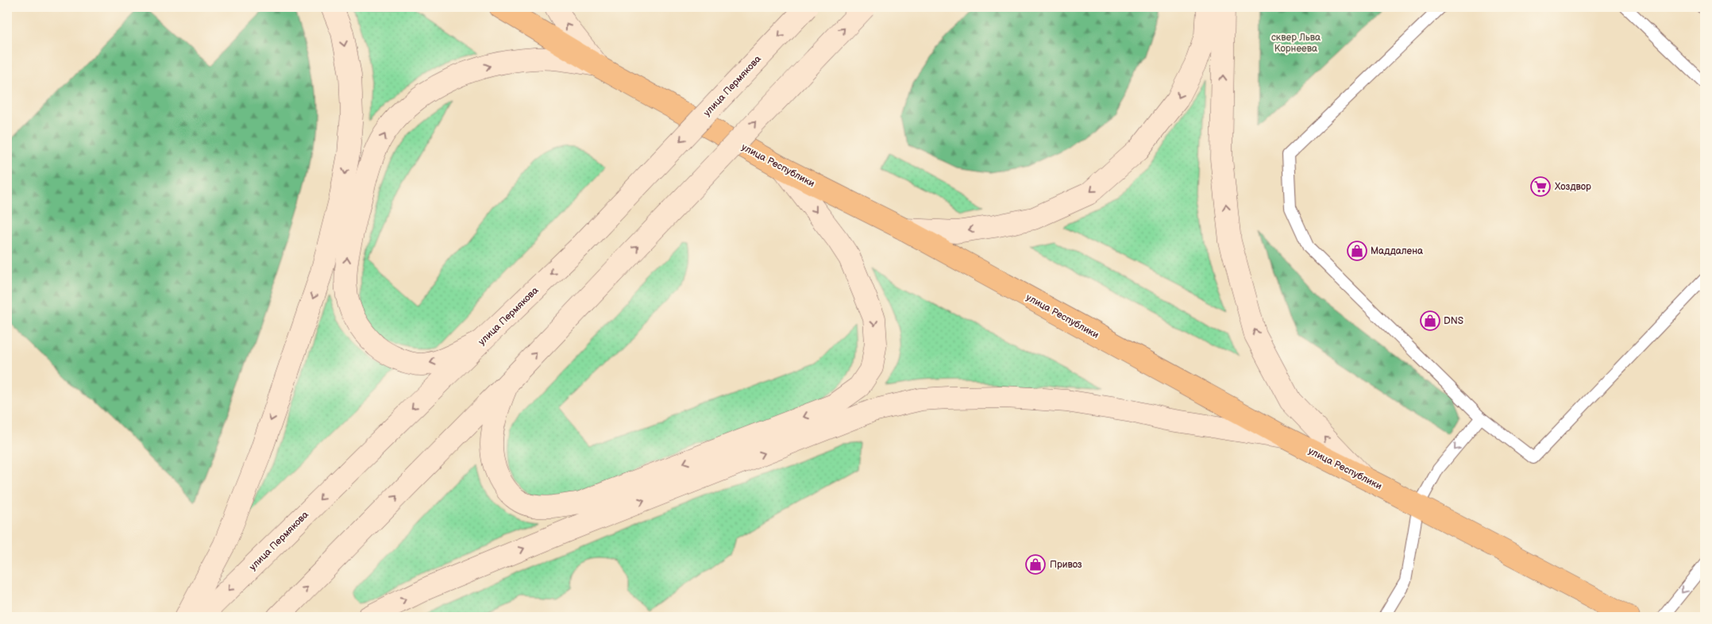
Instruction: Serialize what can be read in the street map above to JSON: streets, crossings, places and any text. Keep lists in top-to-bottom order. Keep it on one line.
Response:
{"streets":{"main road":["улица Пермякова","улица Республики"]},"parks":["сквер Льва Корнеева"],"places":{"supermarket":["Хоздвор"],"shop":["Маддалена","DNS","Привоз"]}}
